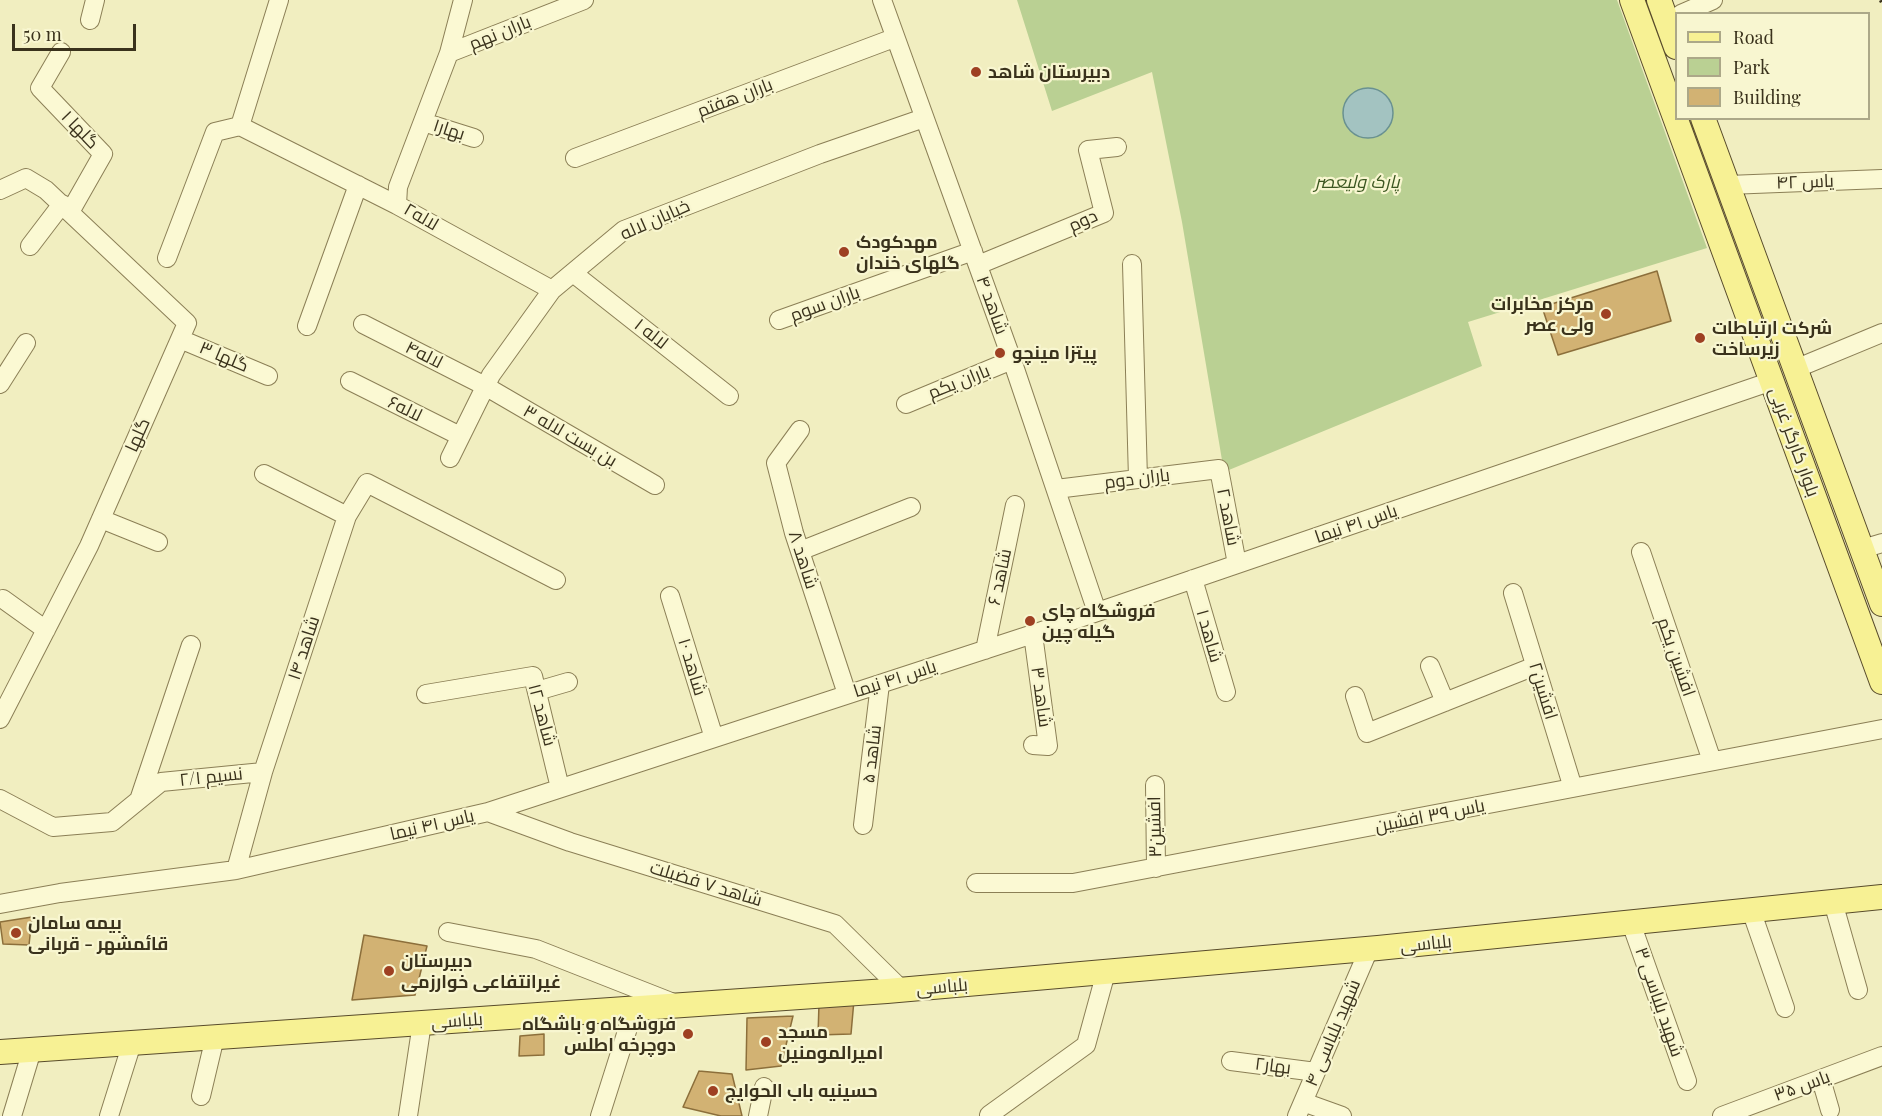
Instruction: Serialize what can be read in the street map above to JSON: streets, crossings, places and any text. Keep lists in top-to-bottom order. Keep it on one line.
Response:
{"streets":{"main road":["بلوار کارگر غربی","بلباسی"],"street":["باران نهم","باران هفتم","گلها ۱","بهار۱","یاس ۴۲","لاله۲","خیابان لاله","دوم","باران سوم","شاهد ۴","لاله ۱","لاله۴","گلها ۳","باران یکم","لاله۶","گلها","بن بست لاله ۳","باران دوم","شاهد ۲","یاس ۴۱ نیما","شاهد ۸","شاهد ۶","شاهد ۱","شاهد ۱۴","افشین یکم","شاهد ۱۰","افشین۲","شاهد ۳","شاهد ۱۲","شاهد ۵","نسیم ۲/۱","یاس ۳۹ افشین","افشین۳","شاهد ۷ فضیلت","شهید بلباسی ۳","شهید بلباسی ۴","بهار۲","یاس ۳۵"]},"crossings":[["باران نهم","لاله۲"],["باران هفتم","شاهد ۴"],["گلها ۱","گلها"],["بهار۱","لاله۲"],["یاس ۴۲","بلوار کارگر غربی"],["لاله۲","خیابان لاله"],["خیابان لاله","شاهد ۴"],["خیابان لاله","لاله ۱"],["خیابان لاله","لاله۴"],["خیابان لاله","لاله۶"],["خیابان لاله","بن بست لاله ۳"],["دوم","باران سوم"],["دوم","شاهد ۴"],["باران سوم","شاهد ۴"],["شاهد ۴","باران یکم"],["شاهد ۴","باران دوم"],["شاهد ۴","یاس ۴۱ نیما"],["لاله۴","بن بست لاله ۳"],["گلها ۳","گلها"],["بلوار کارگر غربی","یاس ۴۱ نیما"],["باران دوم","شاهد ۲"],["شاهد ۲","یاس ۴۱ نیما"],["یاس ۴۱ نیما","شاهد ۸"],["یاس ۴۱ نیما","شاهد ۶"],["یاس ۴۱ نیما","شاهد ۱"],["یاس ۴۱ نیما","شاهد ۱۴"],["یاس ۴۱ نیما","شاهد ۱۰"],["یاس ۴۱ نیما","شاهد ۳"],["یاس ۴۱ نیما","شاهد ۱۲"],["یاس ۴۱ نیما","شاهد ۵"],["یاس ۴۱ نیما","شاهد ۷ فضیلت"],["شاهد ۱۴","نسیم ۲/۱"],["افشین یکم","یاس ۳۹ افشین"],["افشین۲","یاس ۳۹ افشین"],["یاس ۳۹ افشین","افشین۳"],["شاهد ۷ فضیلت","بلباسی"],["بلباسی","شهید بلباسی ۳"],["بلباسی","شهید بلباسی ۴"],["شهید بلباسی ۴","بهار۲"]],"parks":["پارک ولیعصر"],"places":["دبیرستان شاهد","مهدکودک گلهای خندان","مرکز مخابرات ولی عصر","شرکت ارتباطات زیرساخت","پیتزا مینچو","فروشگاه چای گیله‌ چین","بیمه سامان قائمشهر - قربانی","دبیرستان غیرانتفاعی خوارزمی","فروشگاه و باشگاه دوچرخه اطلس","مسجد امیرالمومنین","حسینیه باب الحوایج"],"legend":["Road","Park","Building"],"scale_bar":"50 m"}
